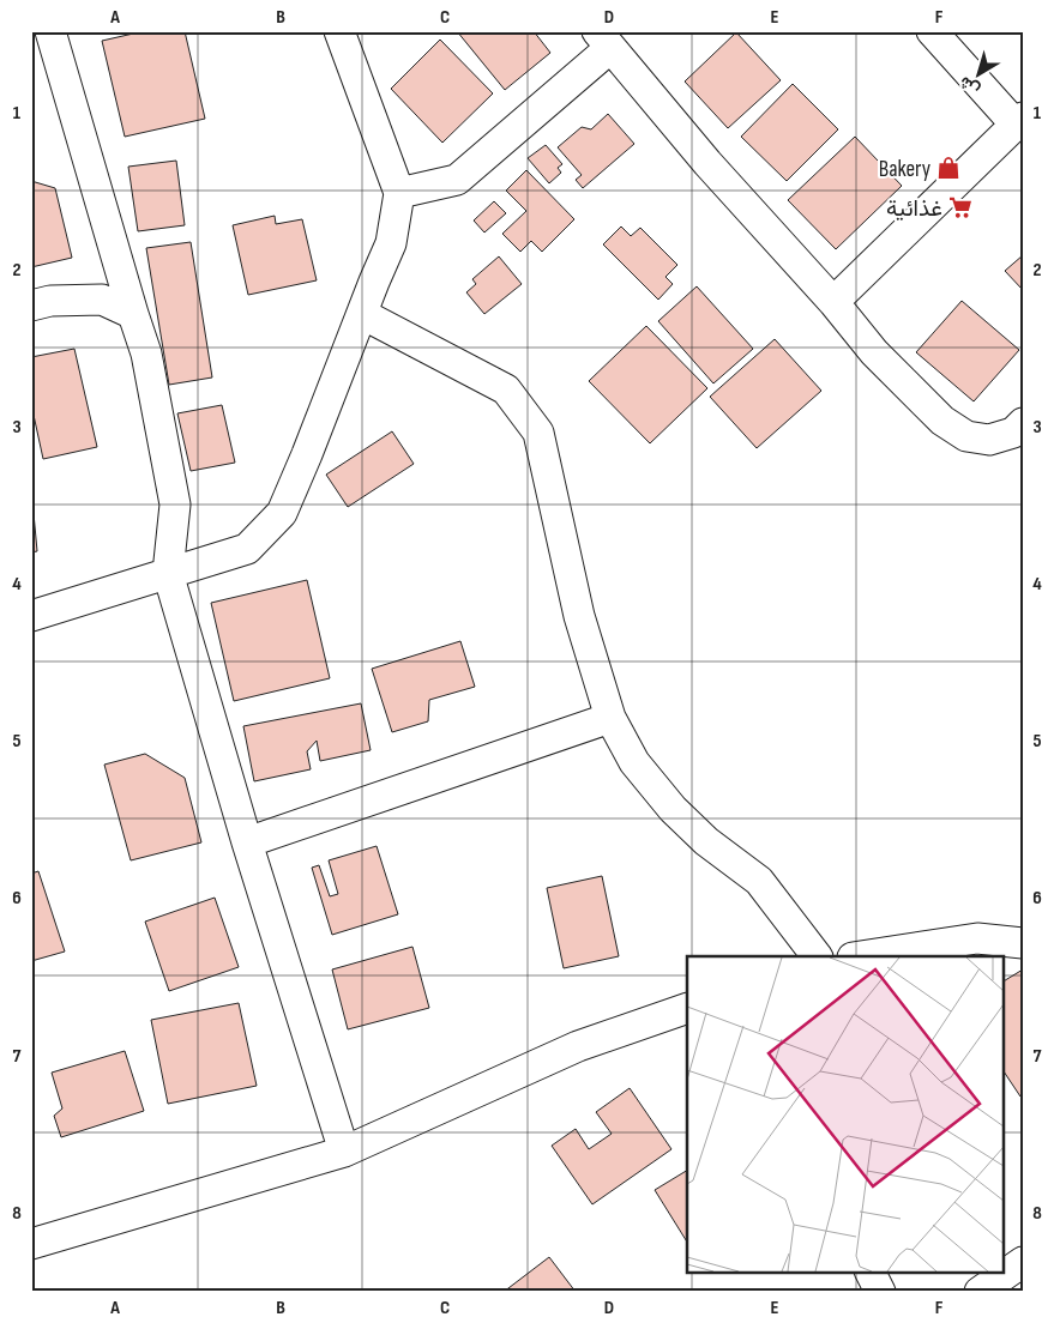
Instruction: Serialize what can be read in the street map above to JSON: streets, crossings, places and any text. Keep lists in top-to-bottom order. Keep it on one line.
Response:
{"places":{"shop":["Bakery"],"supermarket":["غذائية"]},"north":"bottom left","grid":{"columns":["A","B","C","D","E","F"],"rows":["1","2","3","4","5","6","7","8"]}}
